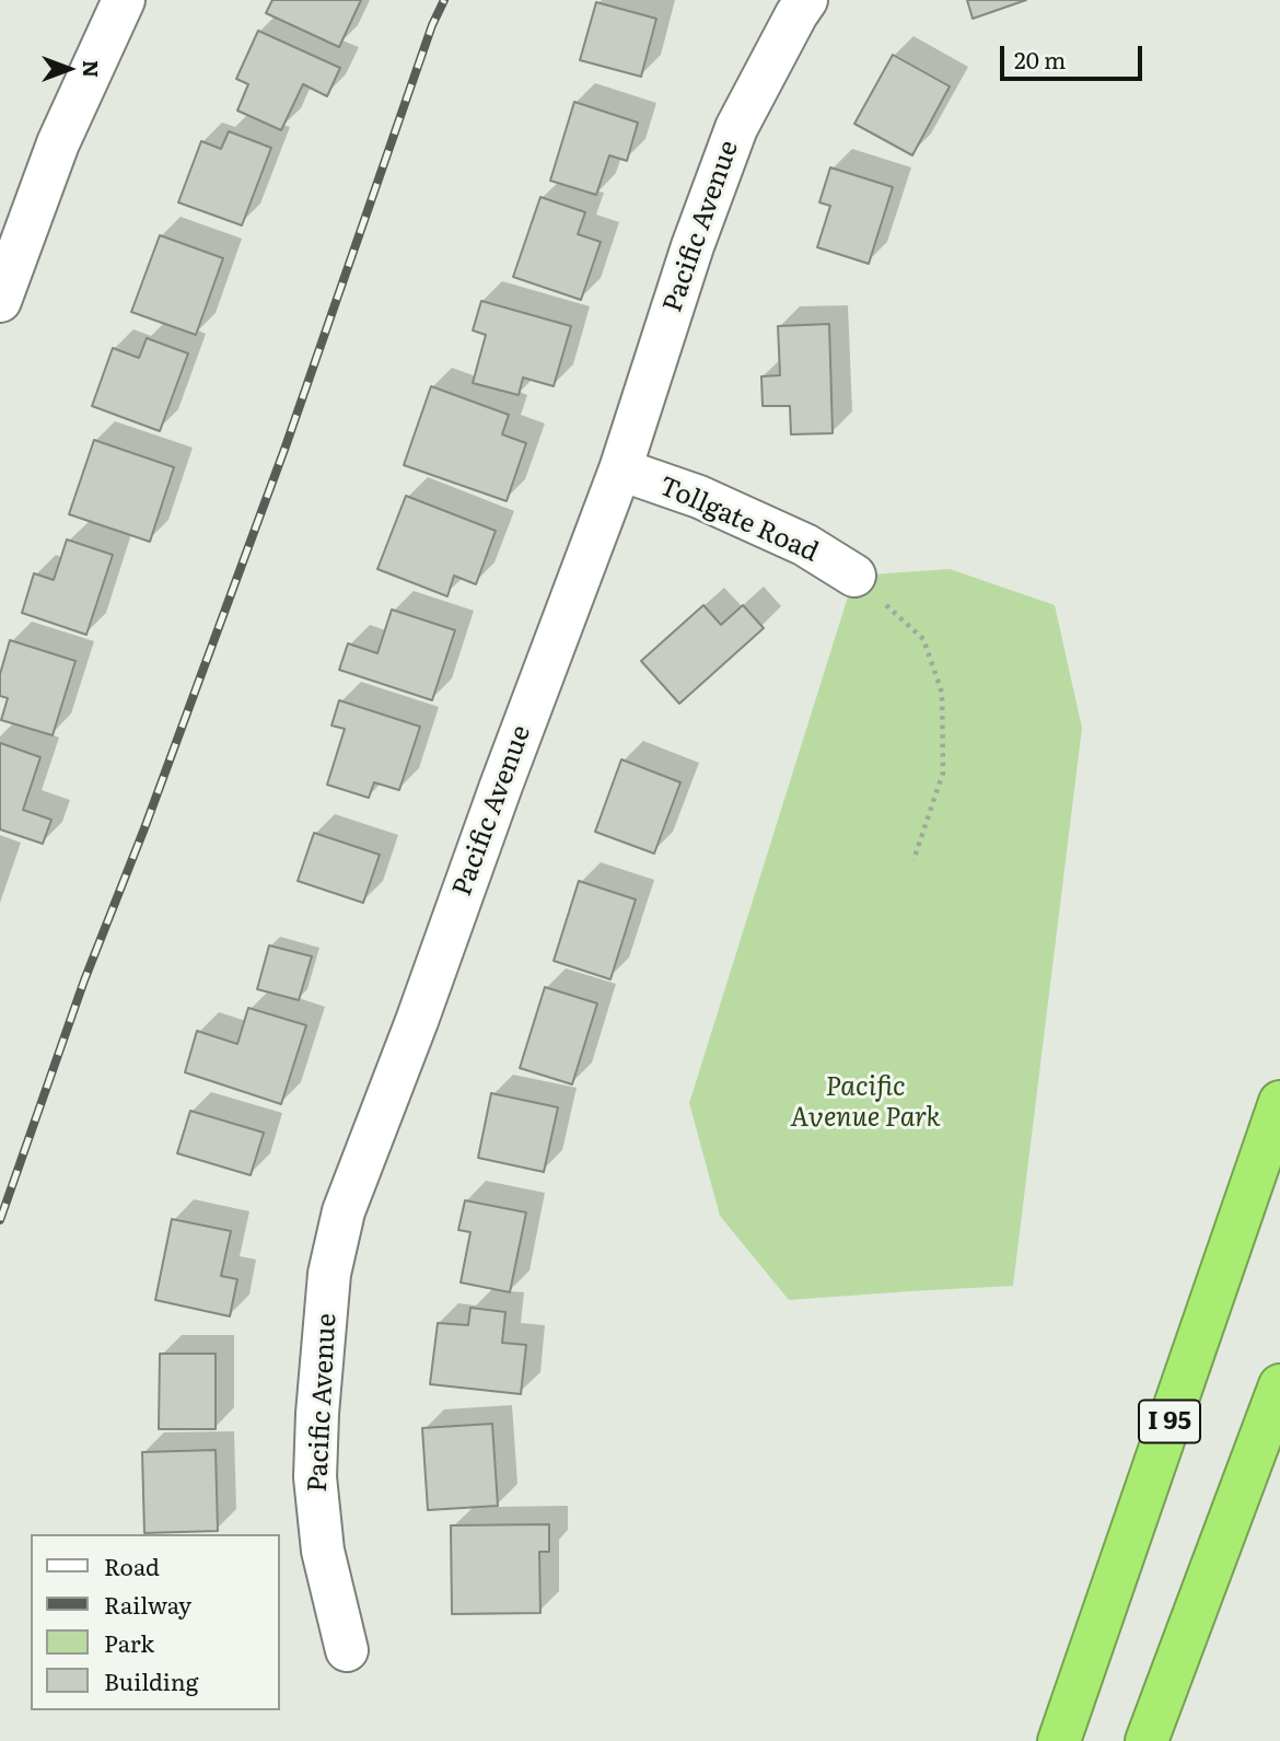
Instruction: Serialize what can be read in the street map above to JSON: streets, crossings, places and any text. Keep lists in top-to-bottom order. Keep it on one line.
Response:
{"streets":{"highway":["I 95"],"street":["Pacific Avenue","Tollgate Road"]},"crossings":[["Pacific Avenue","Tollgate Road"]],"parks":["Pacific Avenue Park"],"legend":["Road","Railway","Park","Building"],"scale_bar":"20 m","north":"right"}
